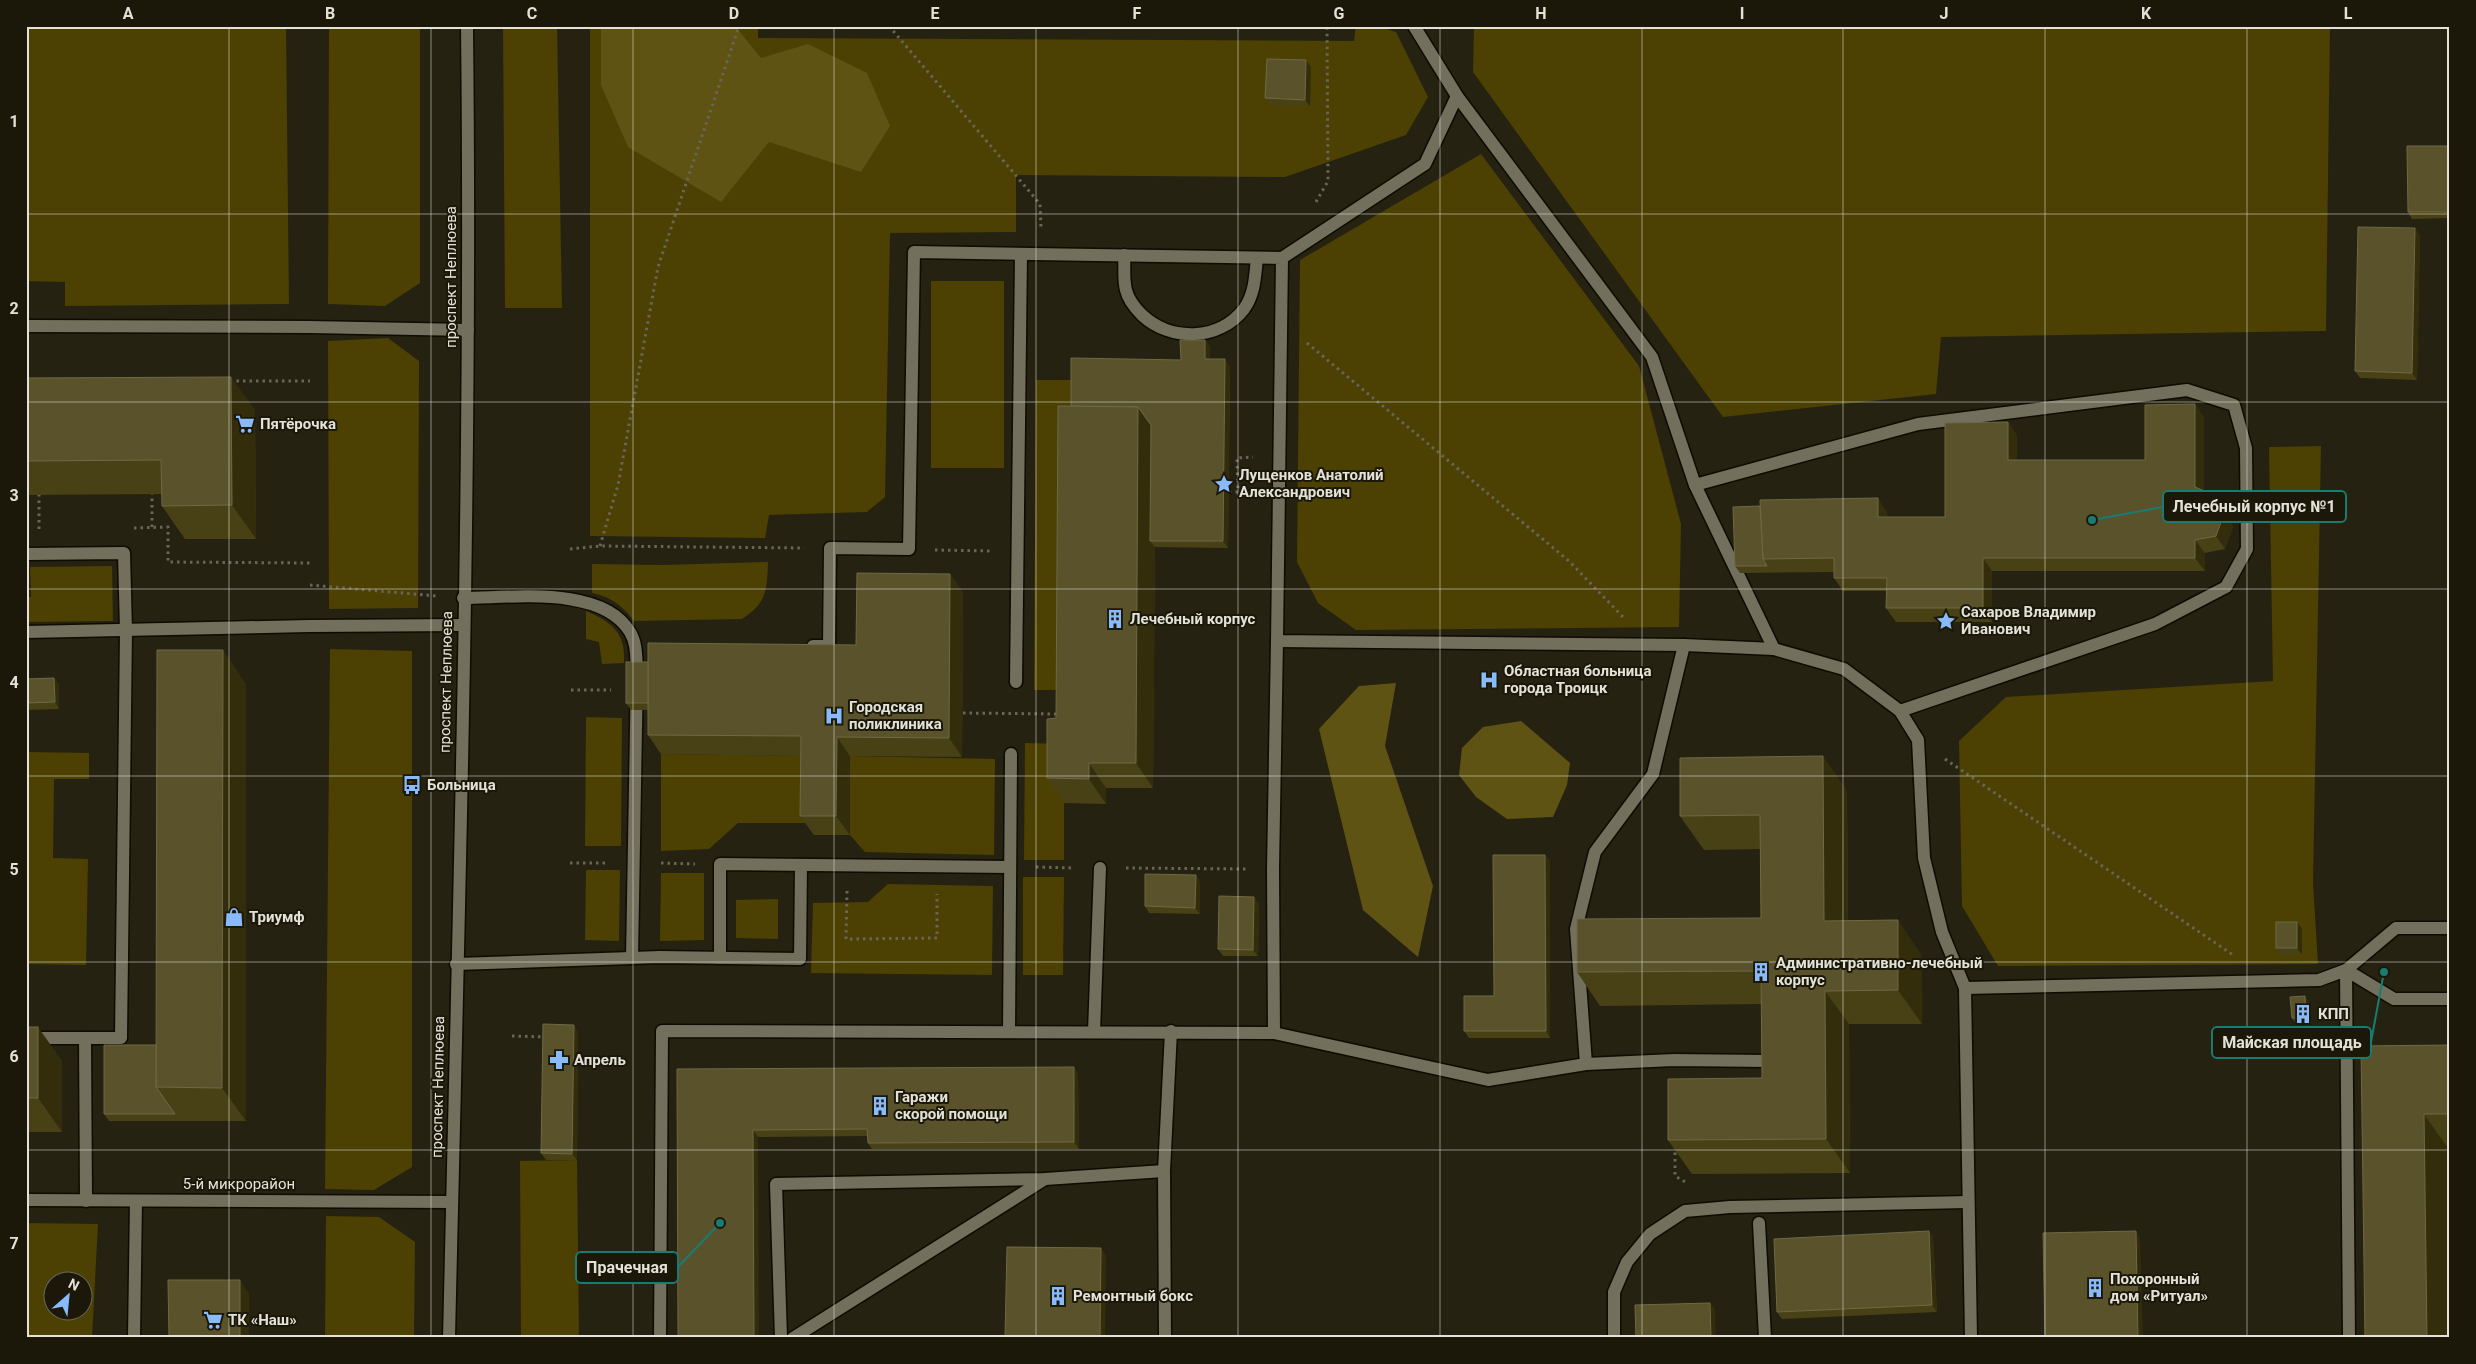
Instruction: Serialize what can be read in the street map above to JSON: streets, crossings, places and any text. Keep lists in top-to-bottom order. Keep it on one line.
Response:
{"streets":{"street":["проспект Неплюева","5-й микрорайон"]},"crossings":[["проспект Неплюева","5-й микрорайон"]],"places":{"supermarket":["Пятёрочка","ТК «Наш»"],"place":["Лущенков Анатолий Александрович","Сахаров Владимир Иванович"],"other":["Лечебный корпус №1","Майская площадь","Прачечная"],"building":["Лечебный корпус","Административно-лечебный корпус","КПП","Гаражи скорой помощи","Похоронный дом «Ритуал»","Ремонтный бокс"],"hospital":["Областная больница города Троицк","Городская поликлиника"],"bus stop":["Больница"],"shop":["Триумф"],"pharmacy":["Апрель"]},"north":"top right","grid":{"columns":["A","B","C","D","E","F","G","H","I","J","K","L"],"rows":["1","2","3","4","5","6","7"]}}
